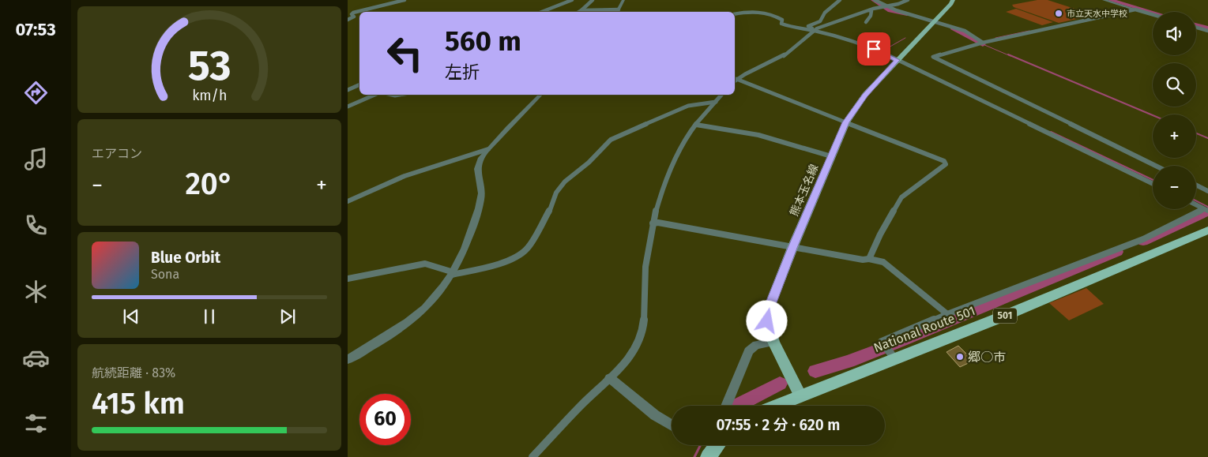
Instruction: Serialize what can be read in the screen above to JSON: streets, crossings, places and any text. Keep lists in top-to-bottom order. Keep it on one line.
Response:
{"streets":{"highway":["501","National Route 501"],"main road":["熊本玉名線"]},"crossings":[["熊本玉名線","National Route 501"]],"places":["市立天水中学校","郷○市"],"page":{"tabs":"07:53","map_buttons":["+","−"],"turn":["560 m","左折"],"tile":["エアコン",["航続距離 · 83%","415 km"]],"heat":["−","20°","+"],"song":["Blue Orbit","Sona"],"limit":"60","trip":"07:55 · 2 分 · 620 m","gauge":["53","km/h"]}}
